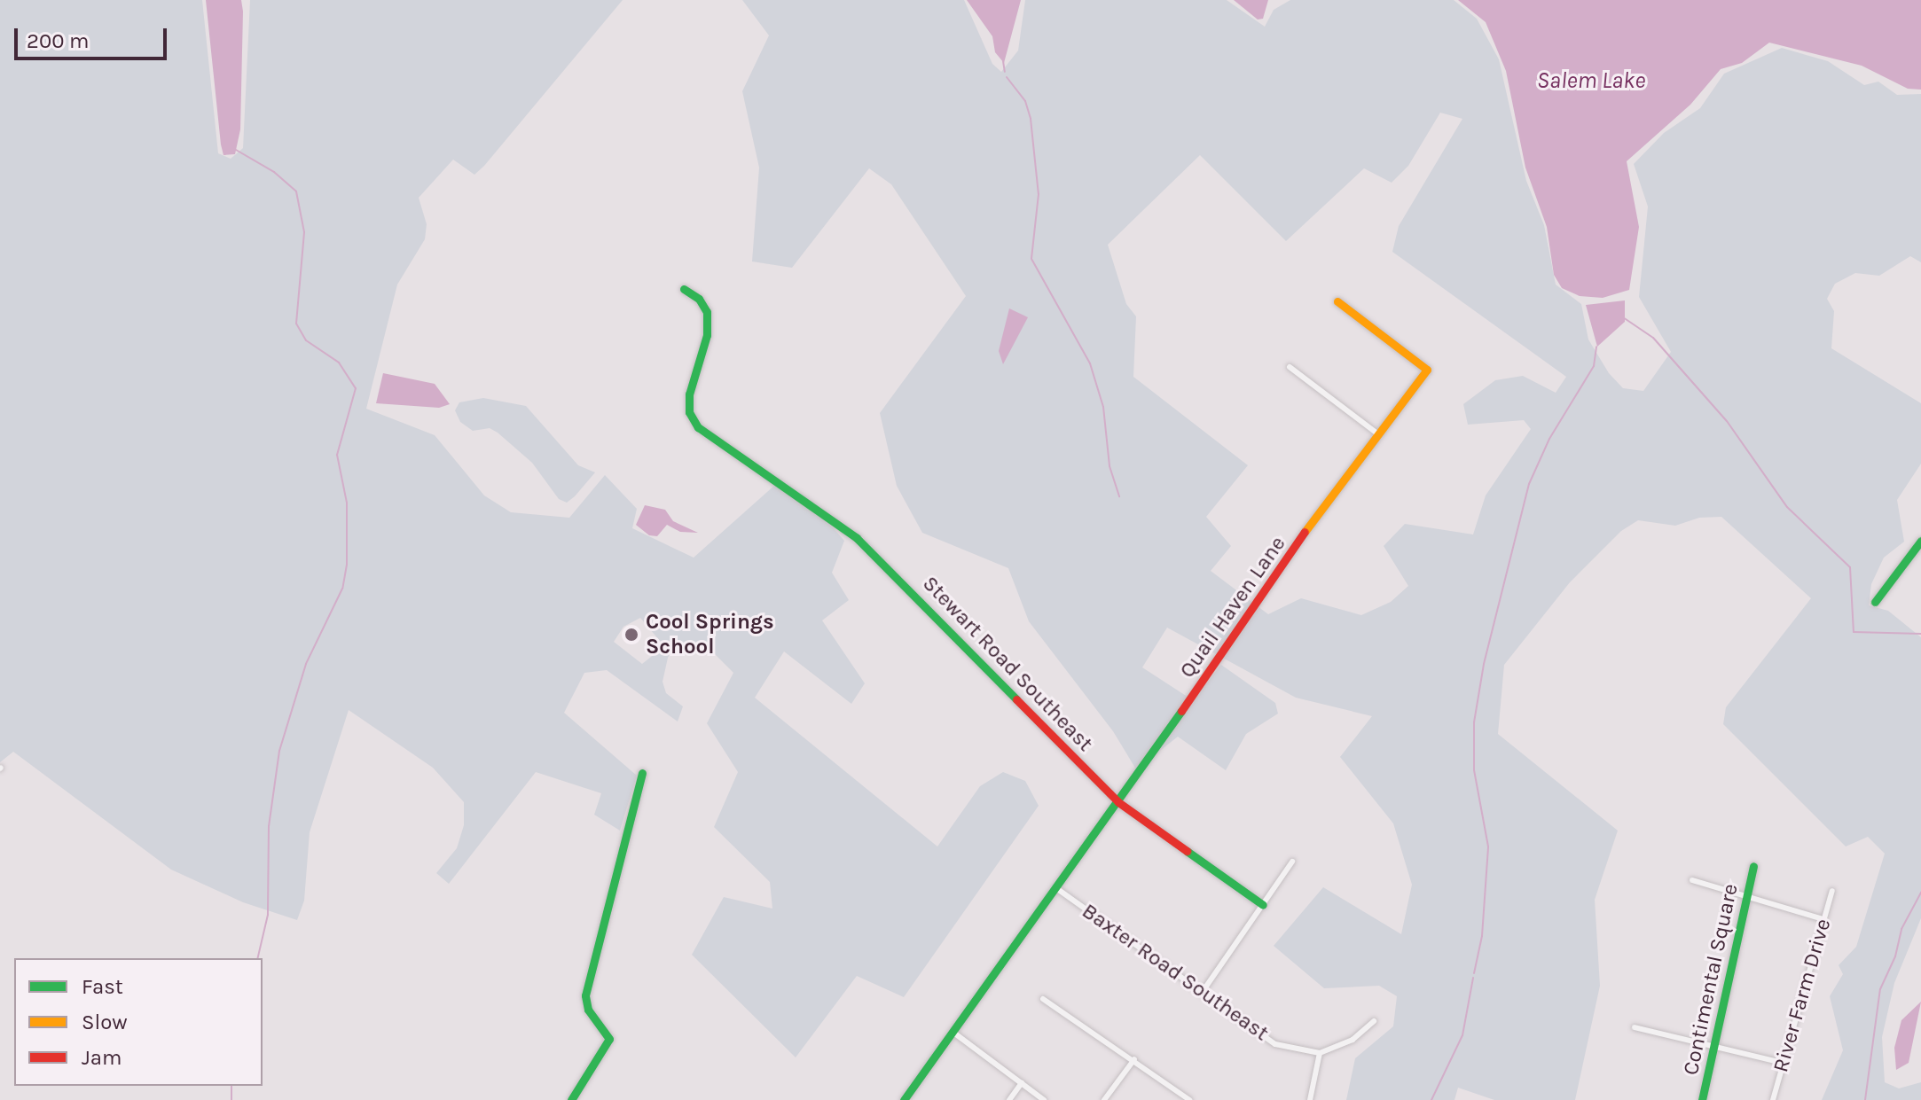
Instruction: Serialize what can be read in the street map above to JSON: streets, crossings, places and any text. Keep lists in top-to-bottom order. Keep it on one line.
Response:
{"streets":{"street":["Quail Haven Lane","Stewart Road Southeast","Baxter Road Southeast","Contimental Square","River Farm Drive"]},"crossings":[["Quail Haven Lane","Stewart Road Southeast"]],"water":["Salem Lake"],"places":["Cool Springs School"],"legend":["Fast","Slow","Jam"],"scale_bar":"200 m"}
